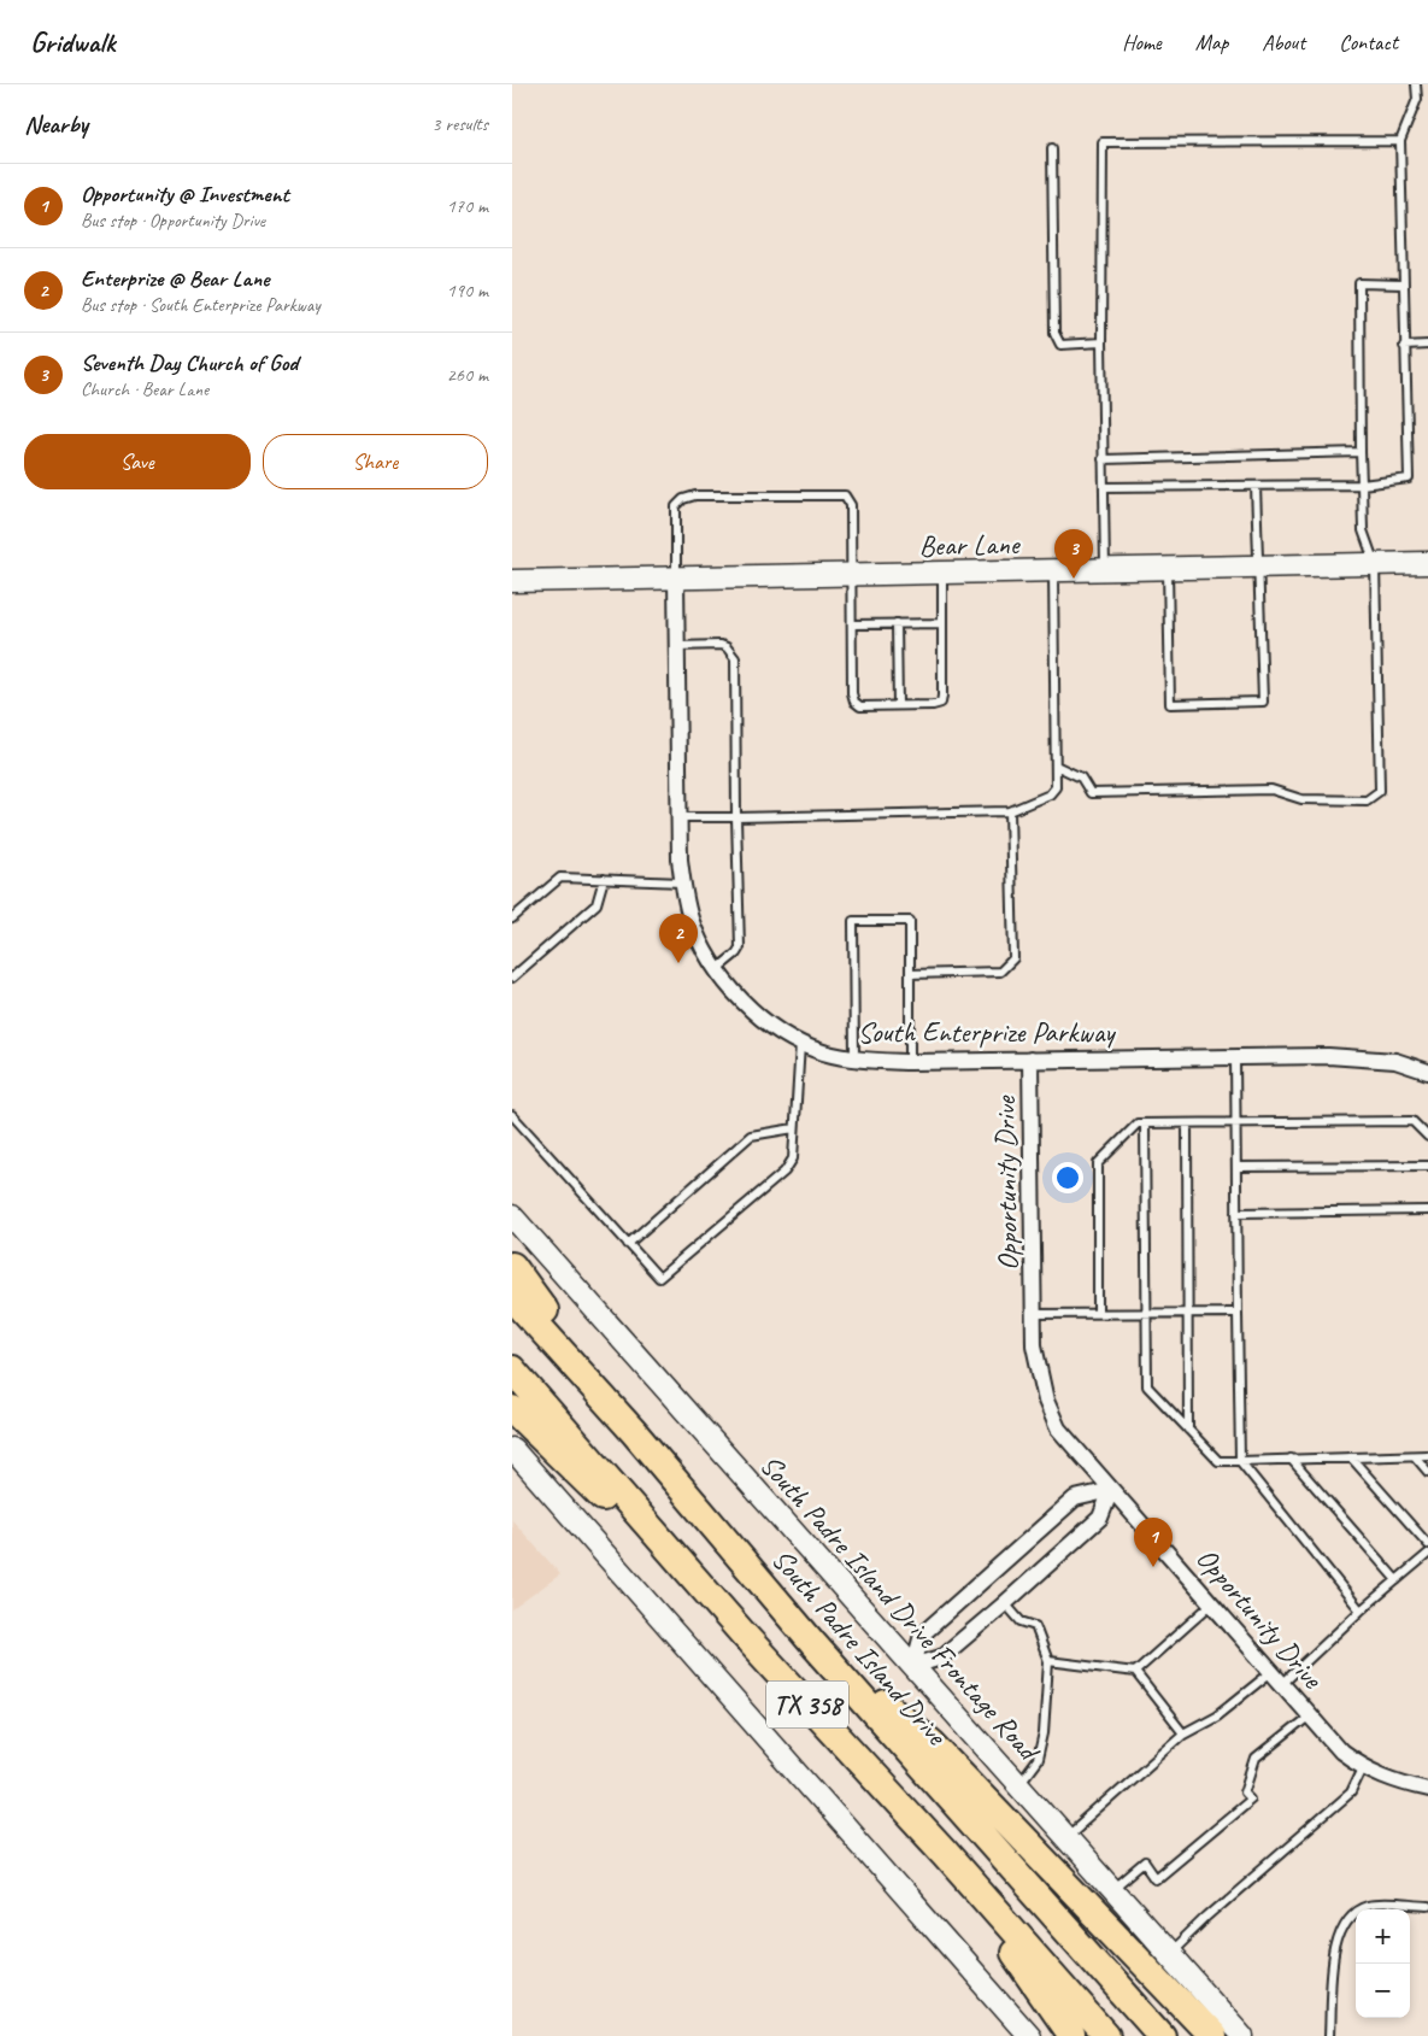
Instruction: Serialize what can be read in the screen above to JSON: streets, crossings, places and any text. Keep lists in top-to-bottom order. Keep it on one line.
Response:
{"streets":{"highway":["South Padre Island Drive","TX 358"],"main road":["Bear Lane","South Padre Island Drive Frontage Road"],"street":["South Enterprize Parkway","Opportunity Drive"]},"crossings":[["Bear Lane","South Enterprize Parkway"],["South Enterprize Parkway","Opportunity Drive"]],"page":{"header":"Gridwalk","nav":["Home","Map","About","Contact"],"heading":["Nearby","3 results"],"list":[{"mark":"1","name":"Opportunity @ Investment","note":"Bus stop · Opportunity Drive","value":"170 m"},{"mark":"2","name":"Enterprize @ Bear Lane","note":"Bus stop · South Enterprize Parkway","value":"190 m"},{"mark":"3","name":"Seventh Day Church of God","note":"Church · Bear Lane","value":"260 m"}],"buttons":["Save","Share"],"pins":["3","2","1"],"map_buttons":["+","−"]}}
